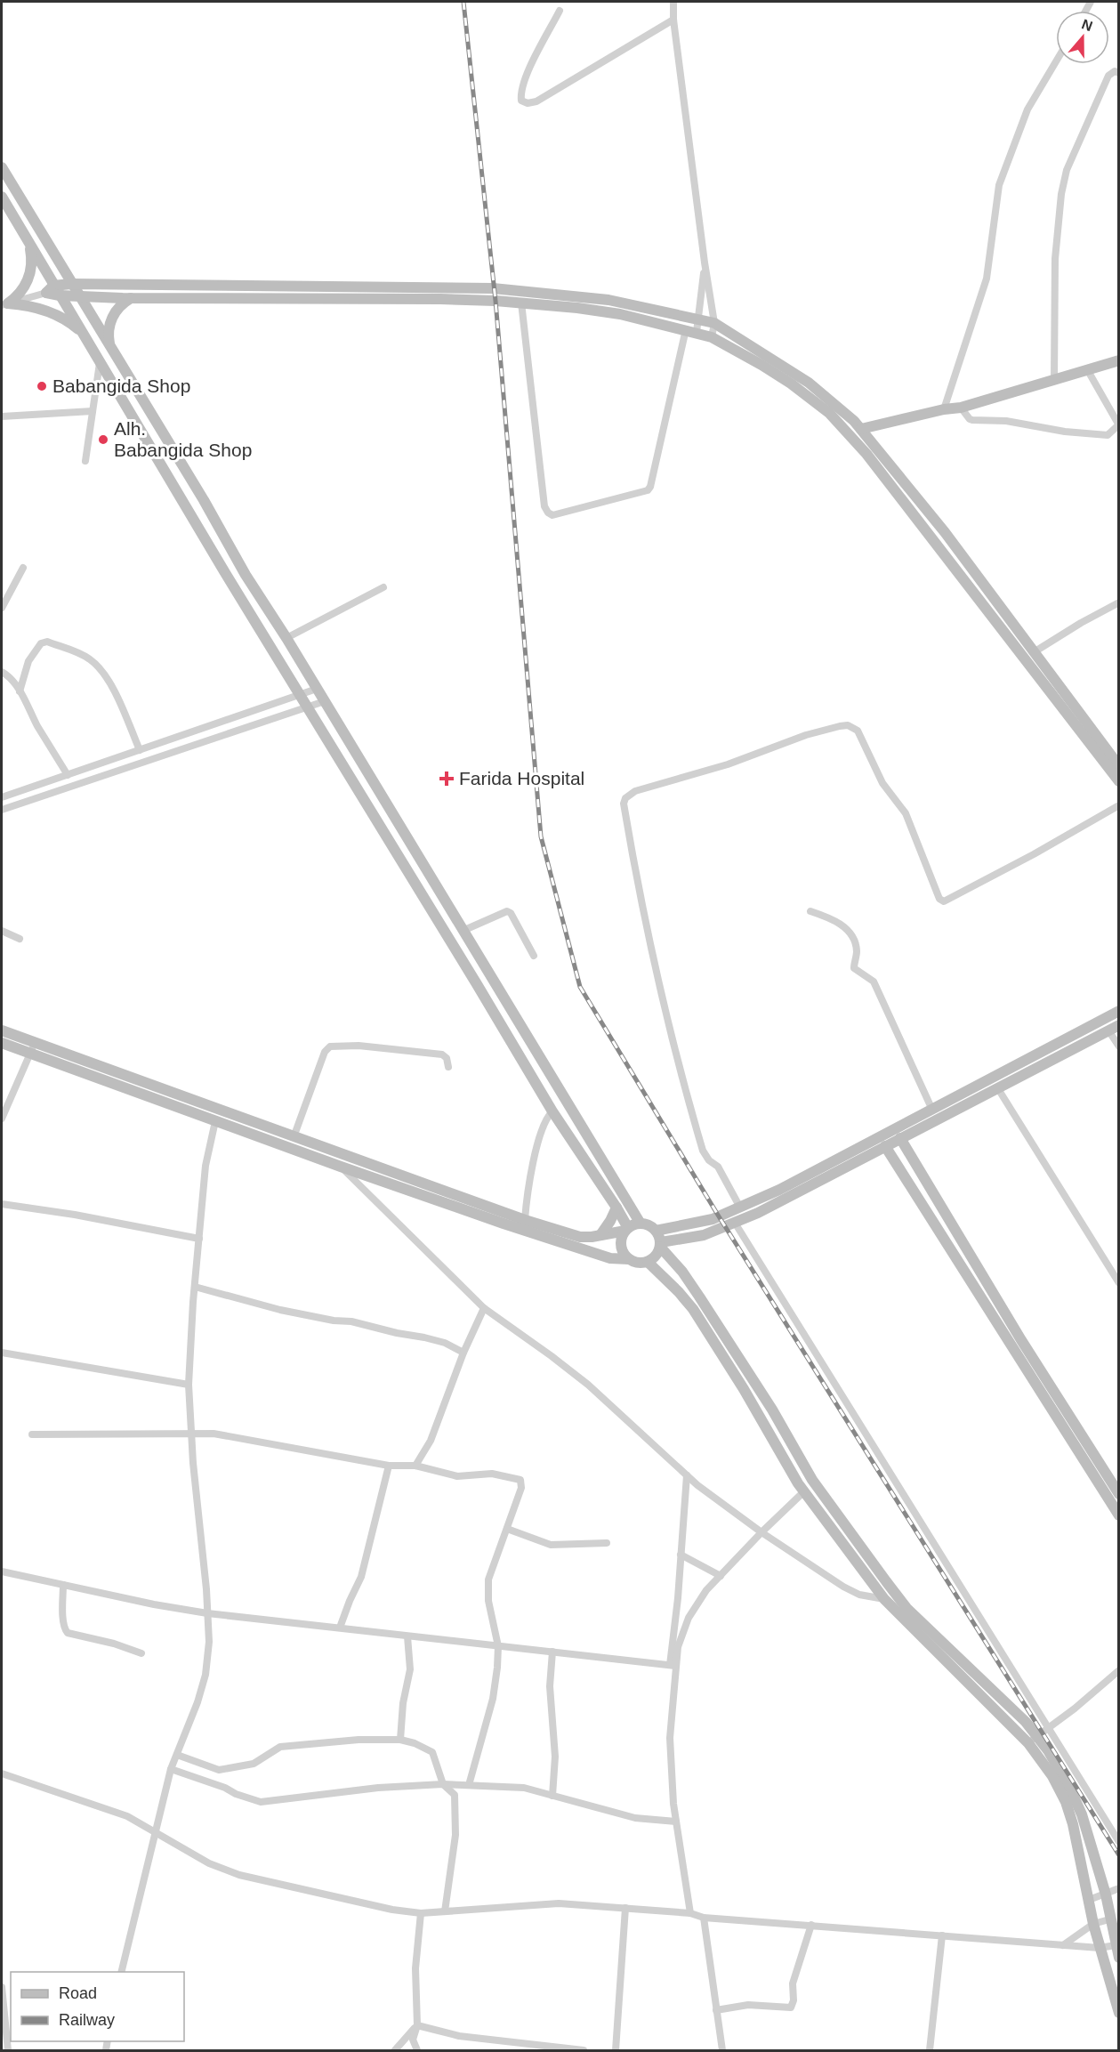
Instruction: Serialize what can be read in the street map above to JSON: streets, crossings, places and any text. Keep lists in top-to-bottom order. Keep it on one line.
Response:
{"places":{"other":["Babangida Shop","Alh. Babangida Shop"],"health":["Farida Hospital"]},"legend":["Road","Railway"],"north":"top"}
